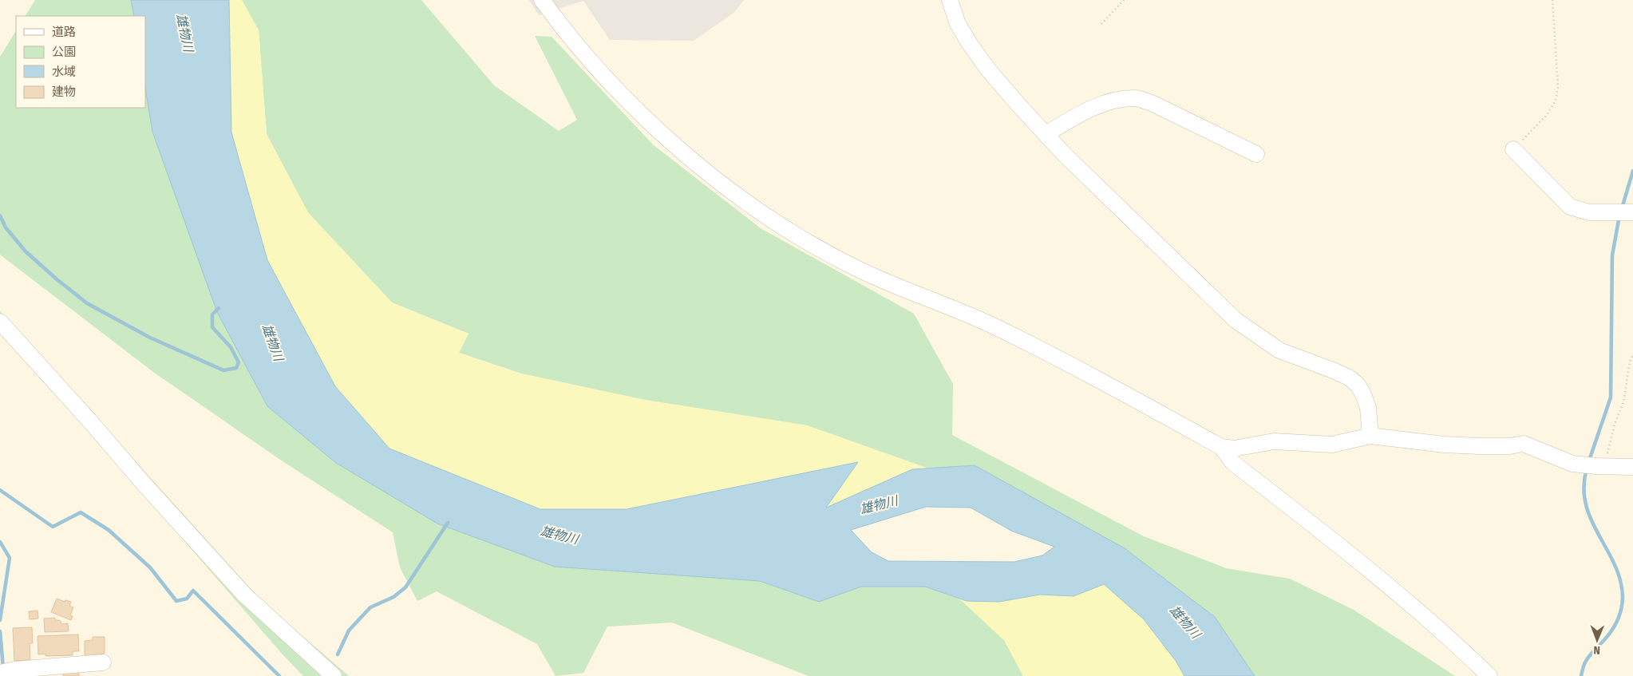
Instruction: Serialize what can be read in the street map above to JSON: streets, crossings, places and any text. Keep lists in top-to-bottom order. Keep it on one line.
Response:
{"water":["雄物川"],"legend":["道路","公園","水域","建物"],"north":"bottom"}
